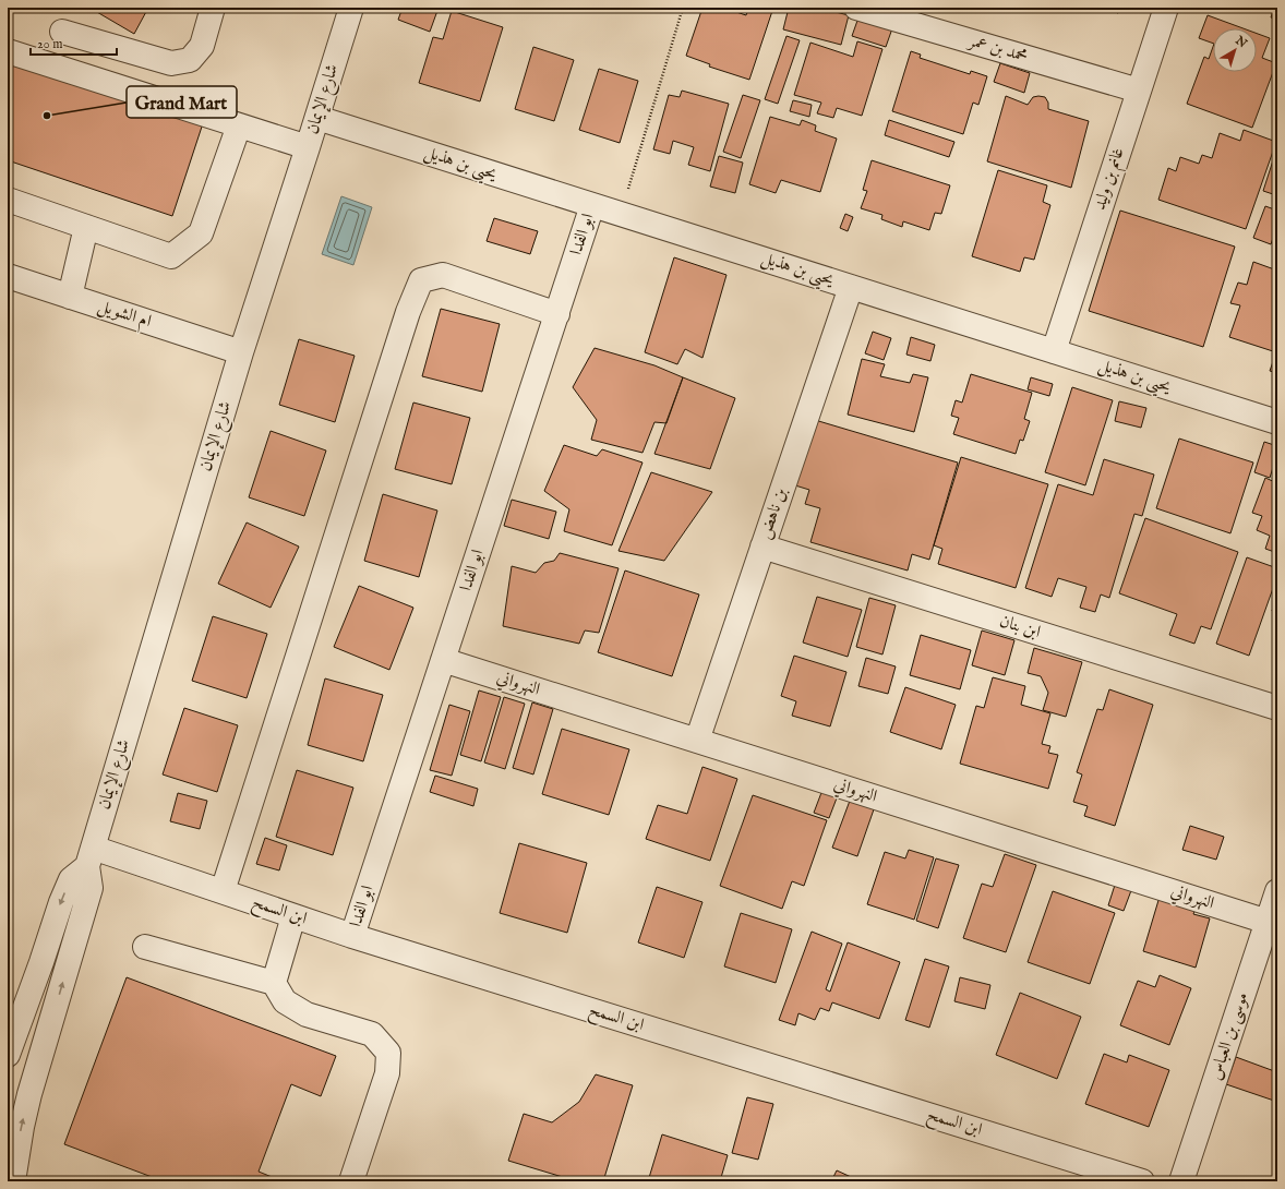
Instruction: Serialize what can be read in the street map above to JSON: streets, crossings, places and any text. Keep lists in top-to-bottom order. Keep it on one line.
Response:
{"streets":{"street":["محمد بن عمر","شارع الإيمان","يحيى بن هذيل","غانم بن وليد","ابو الفدا","ام الشويل","بن ناهض","ابن بنان","النهرواني","ابن السمح","موسى بن العباس"]},"crossings":[["محمد بن عمر","غانم بن وليد"],["شارع الإيمان","يحيى بن هذيل"],["شارع الإيمان","ام الشويل"],["شارع الإيمان","ابن السمح"],["يحيى بن هذيل","غانم بن وليد"],["يحيى بن هذيل","ابو الفدا"],["يحيى بن هذيل","بن ناهض"],["ابو الفدا","النهرواني"],["ابو الفدا","ابن السمح"],["بن ناهض","ابن بنان"],["بن ناهض","النهرواني"],["النهرواني","موسى بن العباس"]],"places":["Grand Mart"],"scale_bar":"20 m","north":"top right"}
